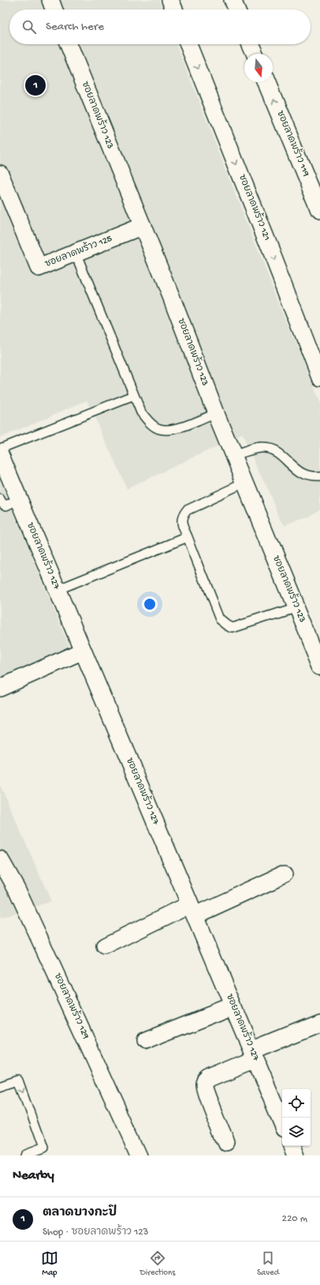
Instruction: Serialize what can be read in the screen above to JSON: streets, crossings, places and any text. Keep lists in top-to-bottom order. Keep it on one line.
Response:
{"streets":{"street":["ซอยลาดพร้าว 123","ซอยลาดพร้าว 119","ซอยลาดพร้าว 121","ซอยลาดพร้าว 125","ซอยลาดพร้าว 127","ซอยลาดพร้าว 129"]},"crossings":[["ซอยลาดพร้าว 123","ซอยลาดพร้าว 125"]],"one_way":["ซอยลาดพร้าว 119","ซอยลาดพร้าว 121"],"north":"bottom","page":{"search":"Search here","pins":"1","heading":"Nearby","list":[{"mark":"1","name":"ตลาดบางกะปิ","note":"Shop · ซอยลาดพร้าว 123","value":"220 m"}],"nav":["Map","Directions","Saved"]}}
